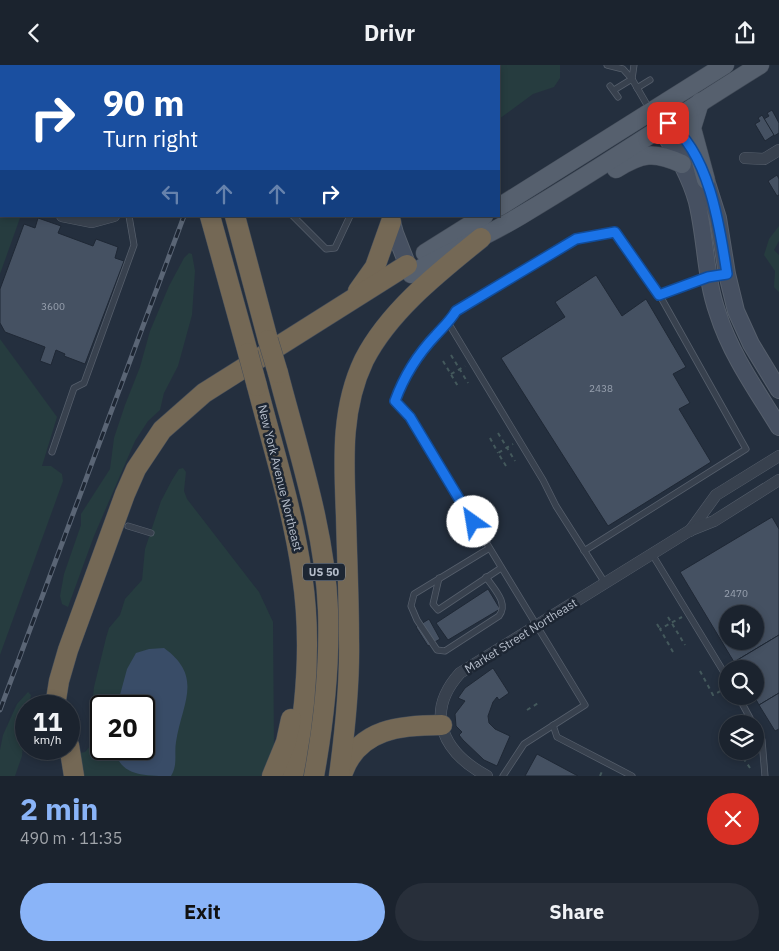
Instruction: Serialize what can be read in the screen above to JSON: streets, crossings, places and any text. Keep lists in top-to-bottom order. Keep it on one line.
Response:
{"streets":{"highway":["New York Avenue Northeast","US 50"],"street":["Market Street Northeast"]},"house_numbers":["3600","2438","2470"],"page":{"header":"Drivr","turn":["90 m","Turn right"],"speed":"11 km/h","limit":"20","heading":["2 min","490 m · 11:35"],"buttons":["Exit","Share"]}}
